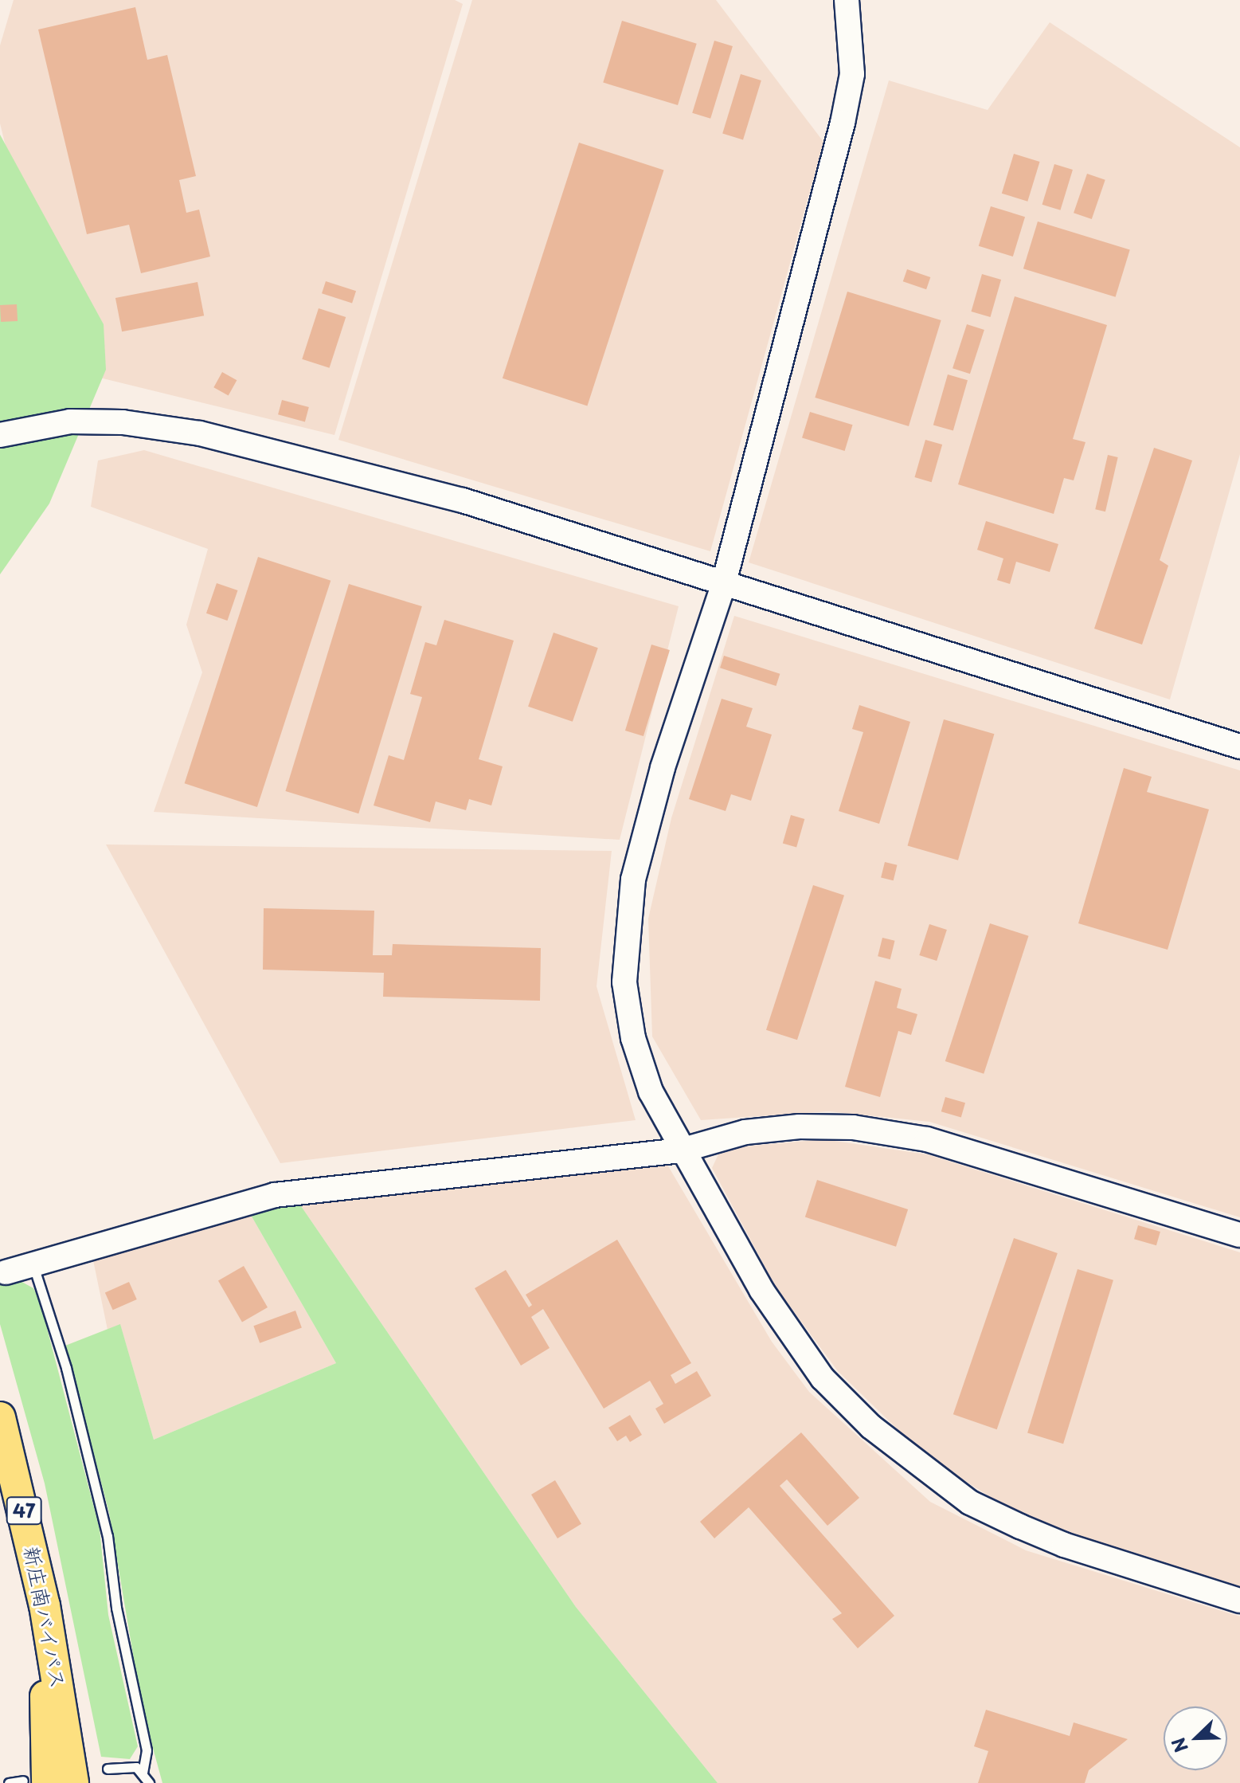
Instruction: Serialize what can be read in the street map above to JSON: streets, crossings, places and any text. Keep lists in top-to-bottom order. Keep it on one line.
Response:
{"streets":{"highway":["47","新庄南バイパス"]},"north":"bottom left"}
